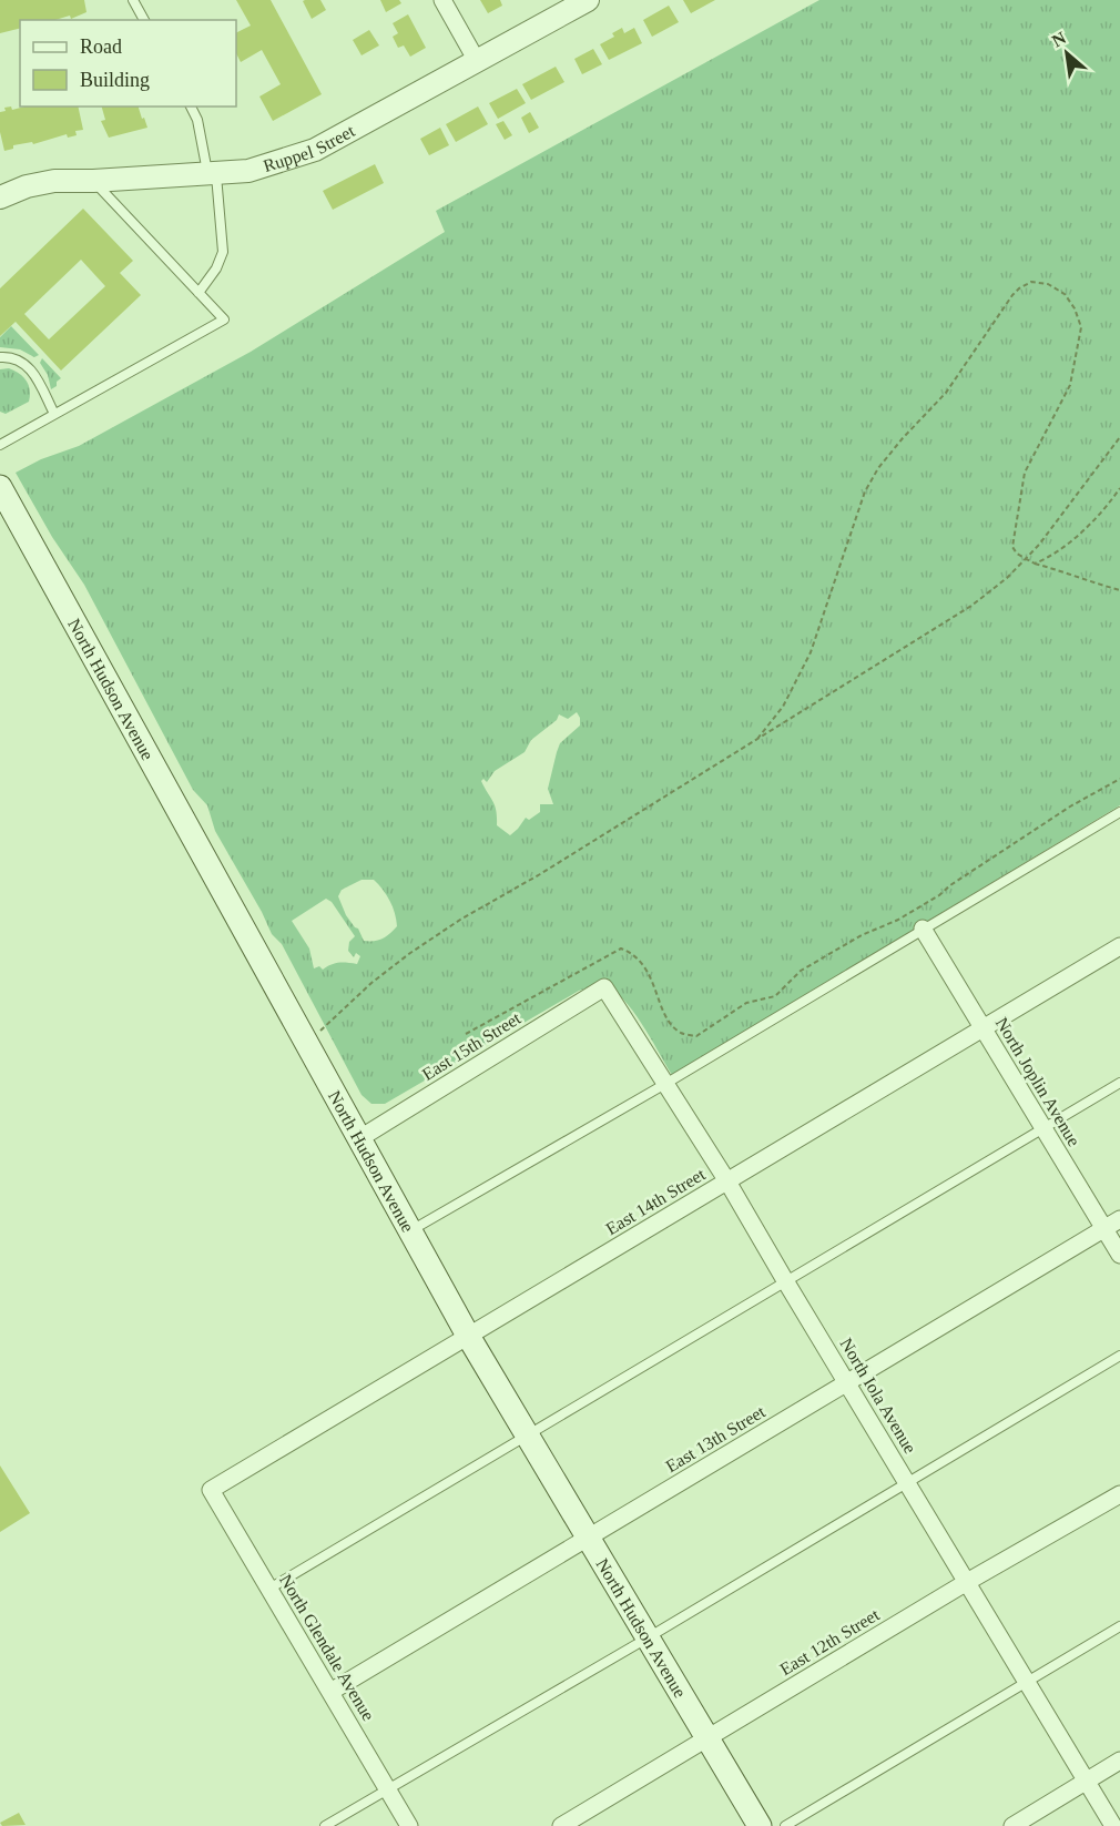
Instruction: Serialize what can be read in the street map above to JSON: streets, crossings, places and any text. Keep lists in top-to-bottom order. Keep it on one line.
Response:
{"streets":{"main road":["North Hudson Avenue"],"street":["Ruppel Street","East 15th Street","North Joplin Avenue","East 14th Street","North Iola Avenue","East 13th Street","East 12th Street","North Glendale Avenue"]},"crossings":[["North Hudson Avenue","East 15th Street"],["North Hudson Avenue","East 14th Street"],["North Hudson Avenue","East 13th Street"],["North Hudson Avenue","East 12th Street"],["East 15th Street","North Iola Avenue"],["North Joplin Avenue","East 14th Street"],["North Joplin Avenue","East 13th Street"],["East 14th Street","North Iola Avenue"],["East 14th Street","North Glendale Avenue"],["North Iola Avenue","East 13th Street"],["North Iola Avenue","East 12th Street"],["East 13th Street","North Glendale Avenue"]],"legend":["Road","Building"],"north":"top left"}
